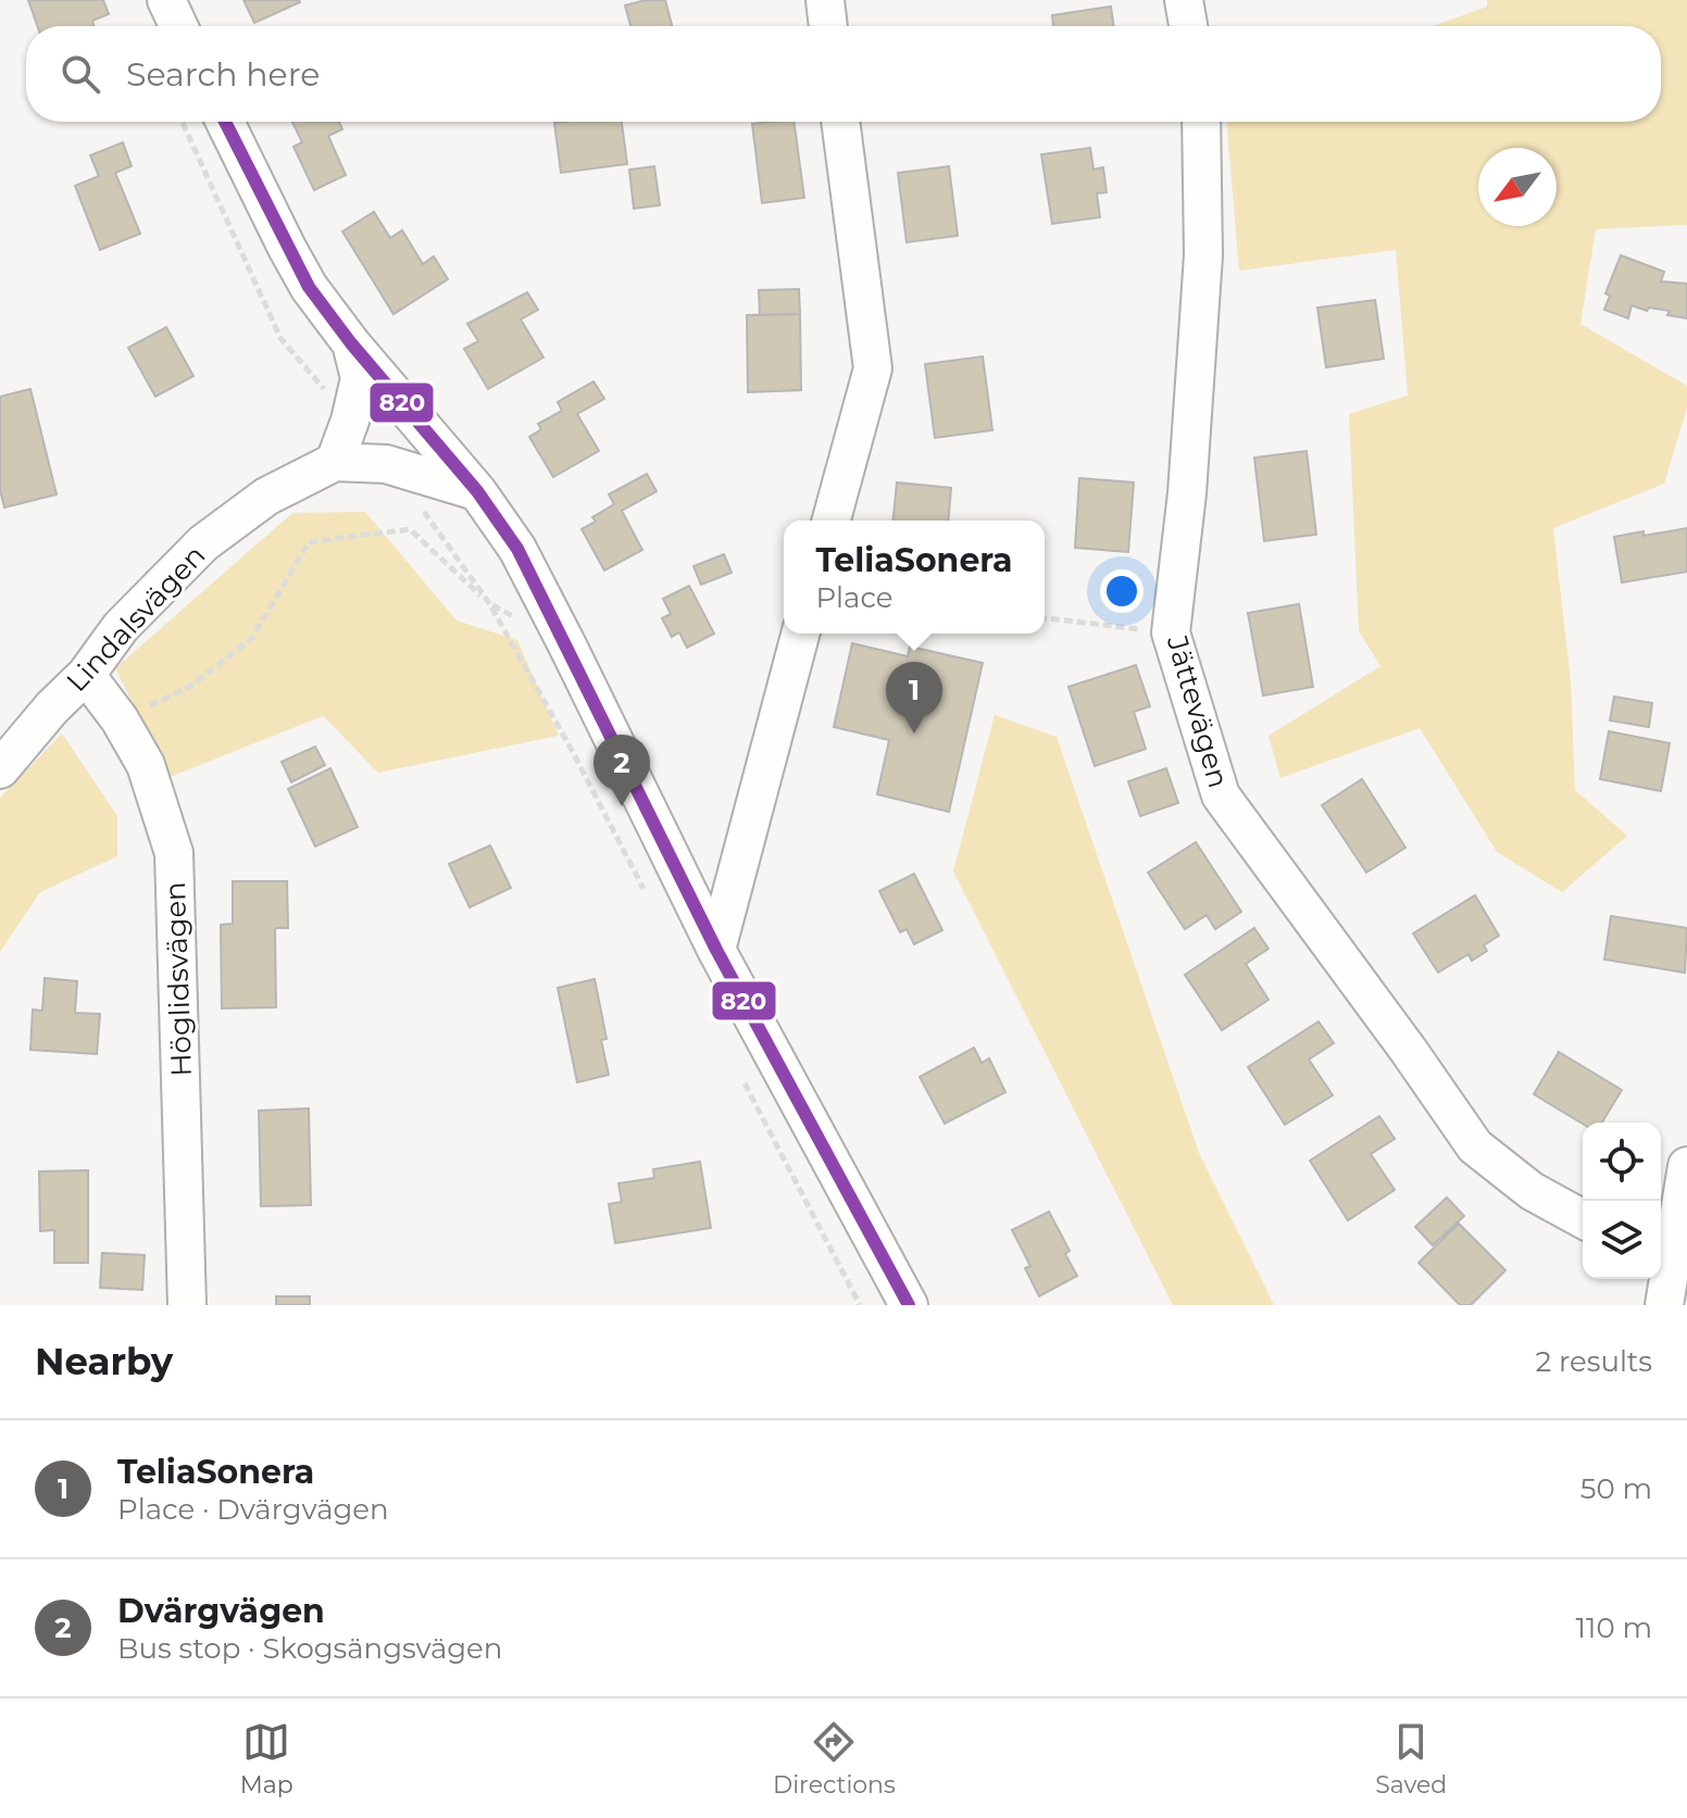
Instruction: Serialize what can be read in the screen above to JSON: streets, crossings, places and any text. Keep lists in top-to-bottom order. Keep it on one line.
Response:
{"streets":{"street":["Lindalsvägen","Jättevägen","Höglidsvägen"]},"crossings":[["Lindalsvägen","Höglidsvägen"]],"lines":["transit line 820"],"north":"bottom left","page":{"search":"Search here","popup":["TeliaSonera","Place"],"pins":["1","2"],"heading":["Nearby","2 results"],"list":[{"mark":"1","name":"TeliaSonera","note":"Place · Dvärgvägen","value":"50 m"},{"mark":"2","name":"Dvärgvägen","note":"Bus stop · Skogsängsvägen","value":"110 m"}],"nav":["Map","Directions","Saved"]}}
